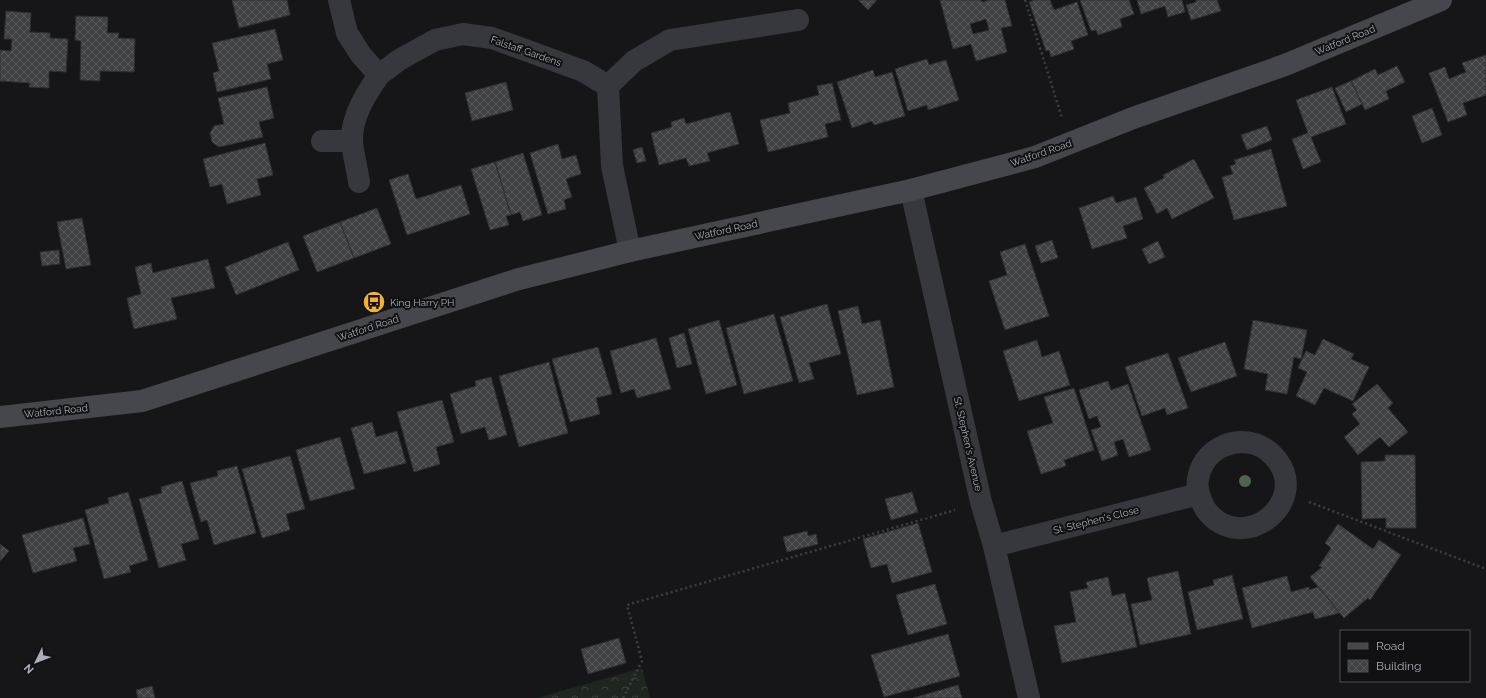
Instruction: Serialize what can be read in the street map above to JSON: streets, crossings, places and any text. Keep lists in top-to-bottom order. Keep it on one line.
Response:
{"streets":{"main road":["Watford Road"],"street":["Falstaff Gardens","St. Stephen's Avenue","St. Stephen's Close"]},"crossings":[["Watford Road","St. Stephen's Avenue"],["St. Stephen's Avenue","St. Stephen's Close"]],"places":{"bus stop":["King Harry PH"]},"legend":["Road","Building"],"north":"bottom left"}
